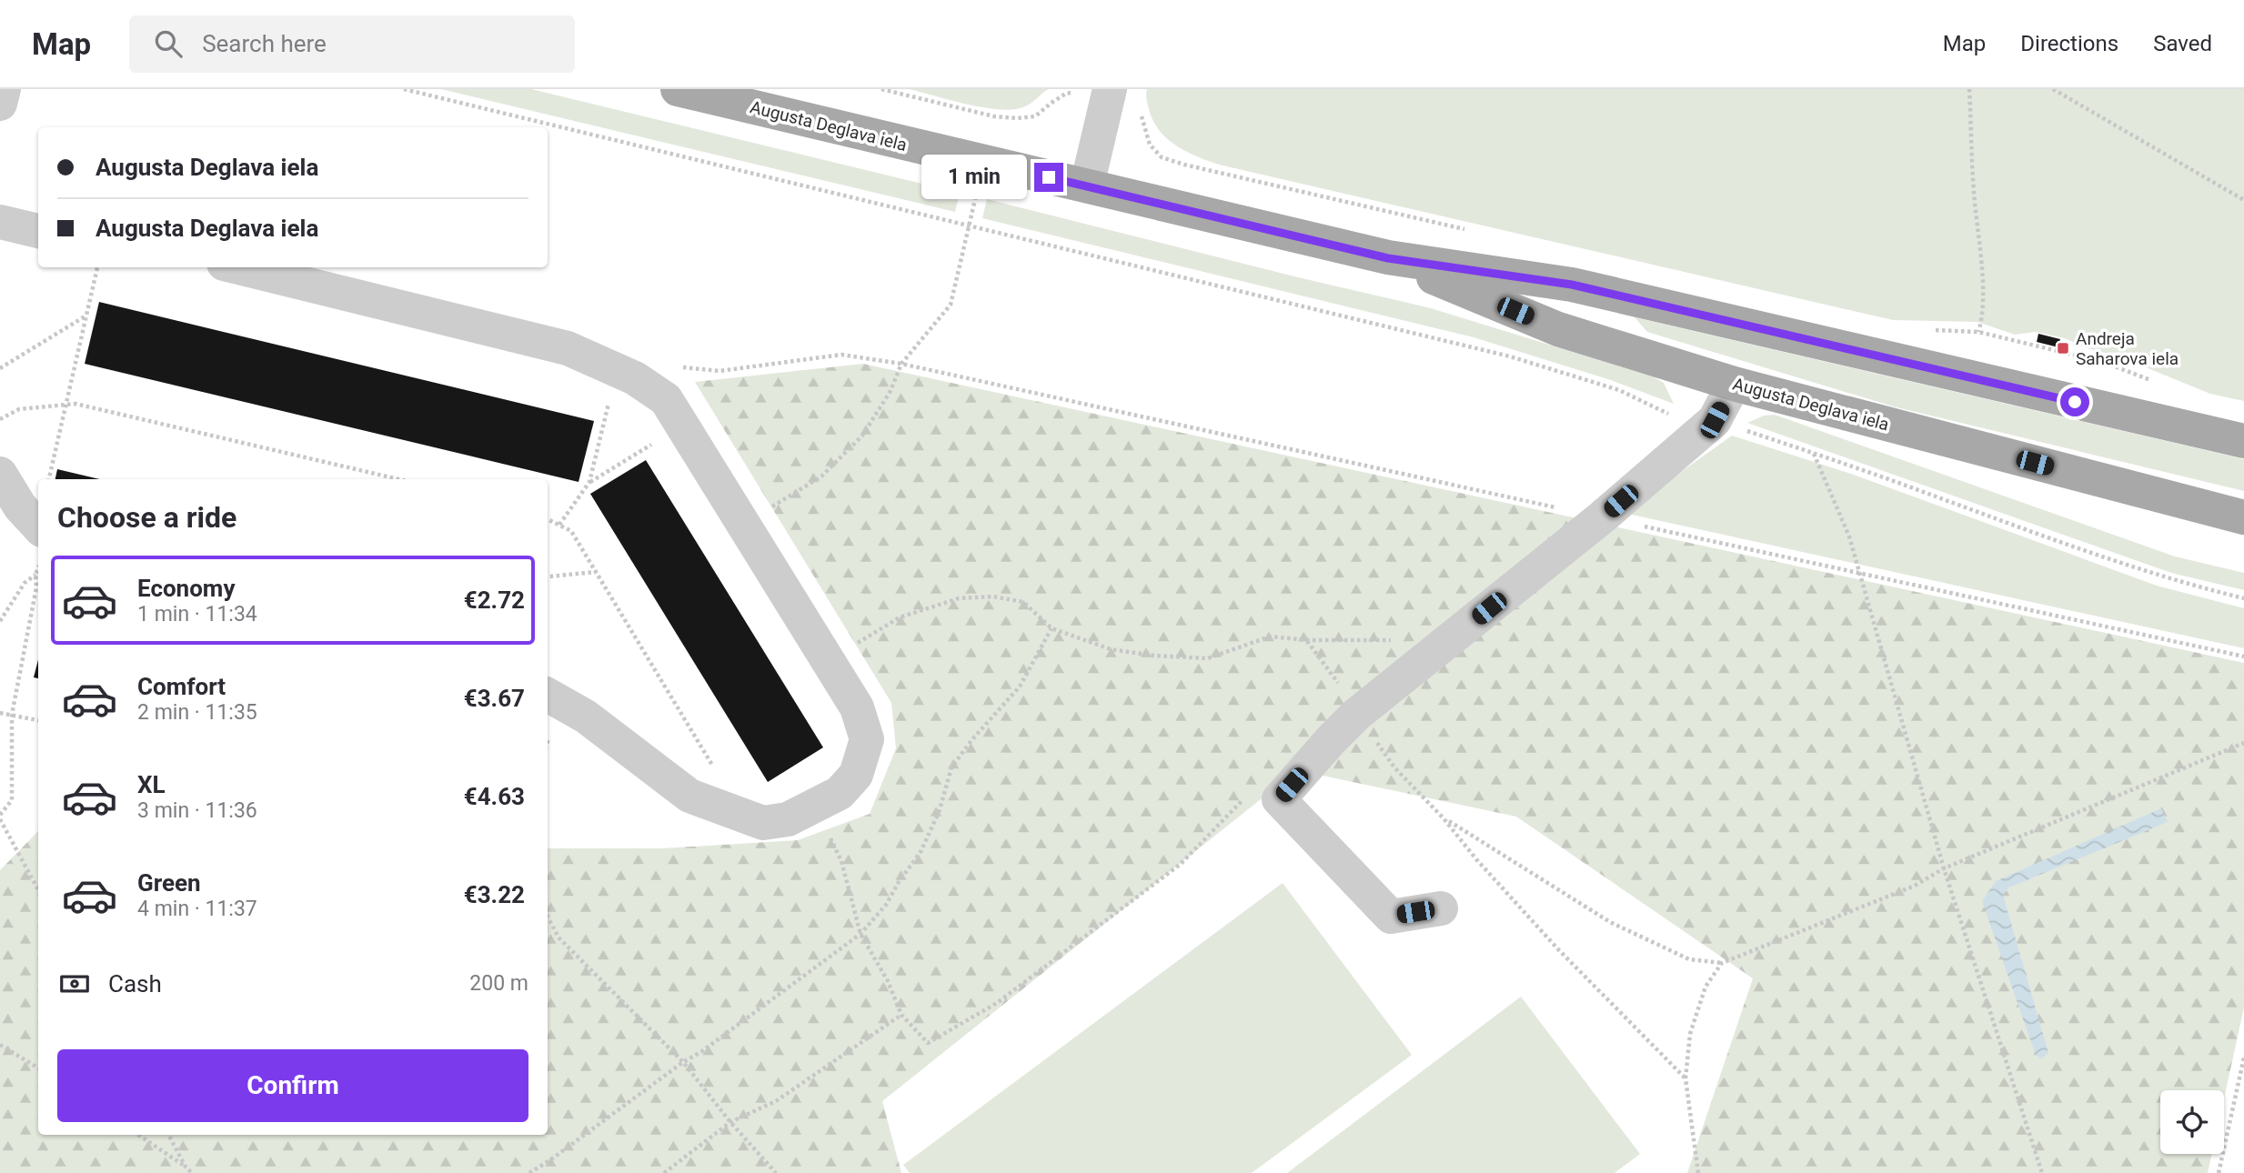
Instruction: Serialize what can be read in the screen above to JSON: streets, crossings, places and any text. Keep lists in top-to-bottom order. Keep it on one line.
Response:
{"streets":{"main road":["Augusta Deglava iela"]},"places":{"transit":["Andreja Saharova iela"]},"page":{"header":"Map","search":"Search here","nav":["Map","Directions","Saved"],"banner":["Augusta Deglava iela","Augusta Deglava iela"],"bubble":"1 min","heading":"Choose a ride","list":[{"name":"Economy","note":"1 min · 11:34","value":"€2.72"},{"name":"Comfort","note":"2 min · 11:35","value":"€3.67"},{"name":"XL","note":"3 min · 11:36","value":"€4.63"},{"name":"Green","note":"4 min · 11:37","value":"€3.22"}],"pay":["Cash","200 m"],"buttons":"Confirm"}}
